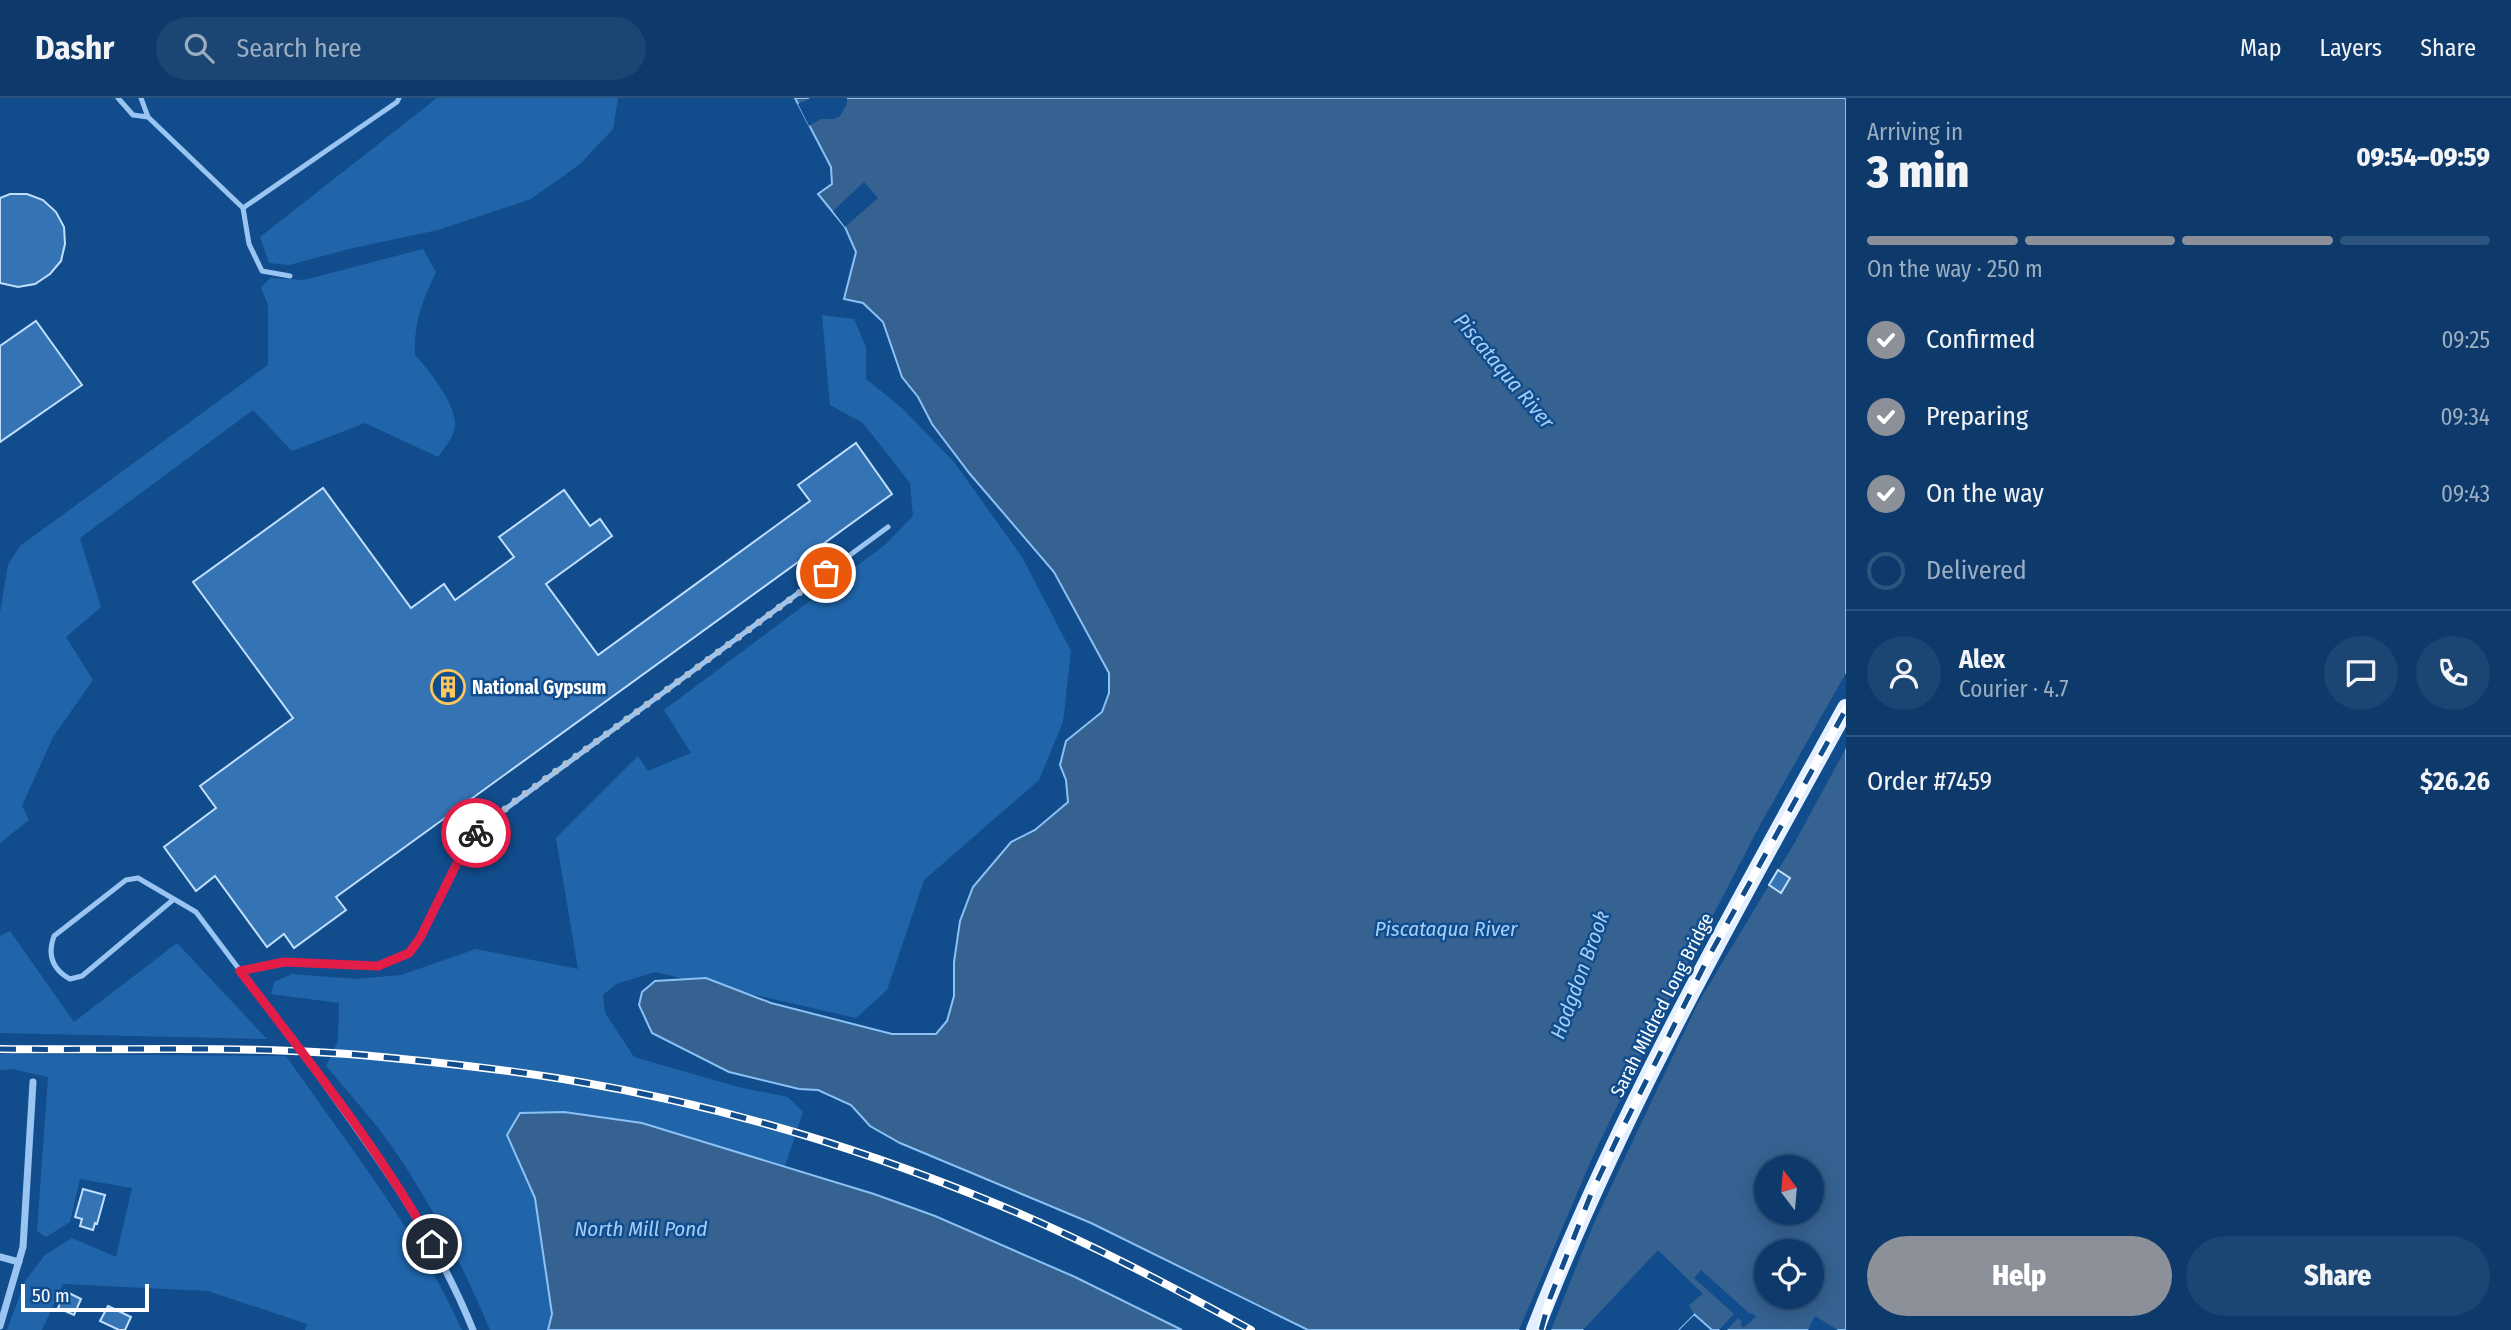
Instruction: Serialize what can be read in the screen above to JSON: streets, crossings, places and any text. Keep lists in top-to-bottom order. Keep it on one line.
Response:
{"streets":{"main road":["Sarah Mildred Long Bridge"]},"water":["Piscataqua River","Hodgdon Brook","North Mill Pond"],"places":{"building":["National Gypsum"]},"scale_bar":"50 m","north":"top","page":{"header":"Dashr","search":"Search here","nav":["Map","Layers","Share"],"heading":["3 min","Arriving in","09:54–09:59"],"panel":["Alex","Courier · 4.7","Order #7459","$26.26"],"bar":"On the way · 250 m","list":[["Confirmed","09:25"],["Preparing","09:34"],["On the way","09:43"],"Delivered"],"buttons":["Help","Share"],"scale":"50 m"}}
